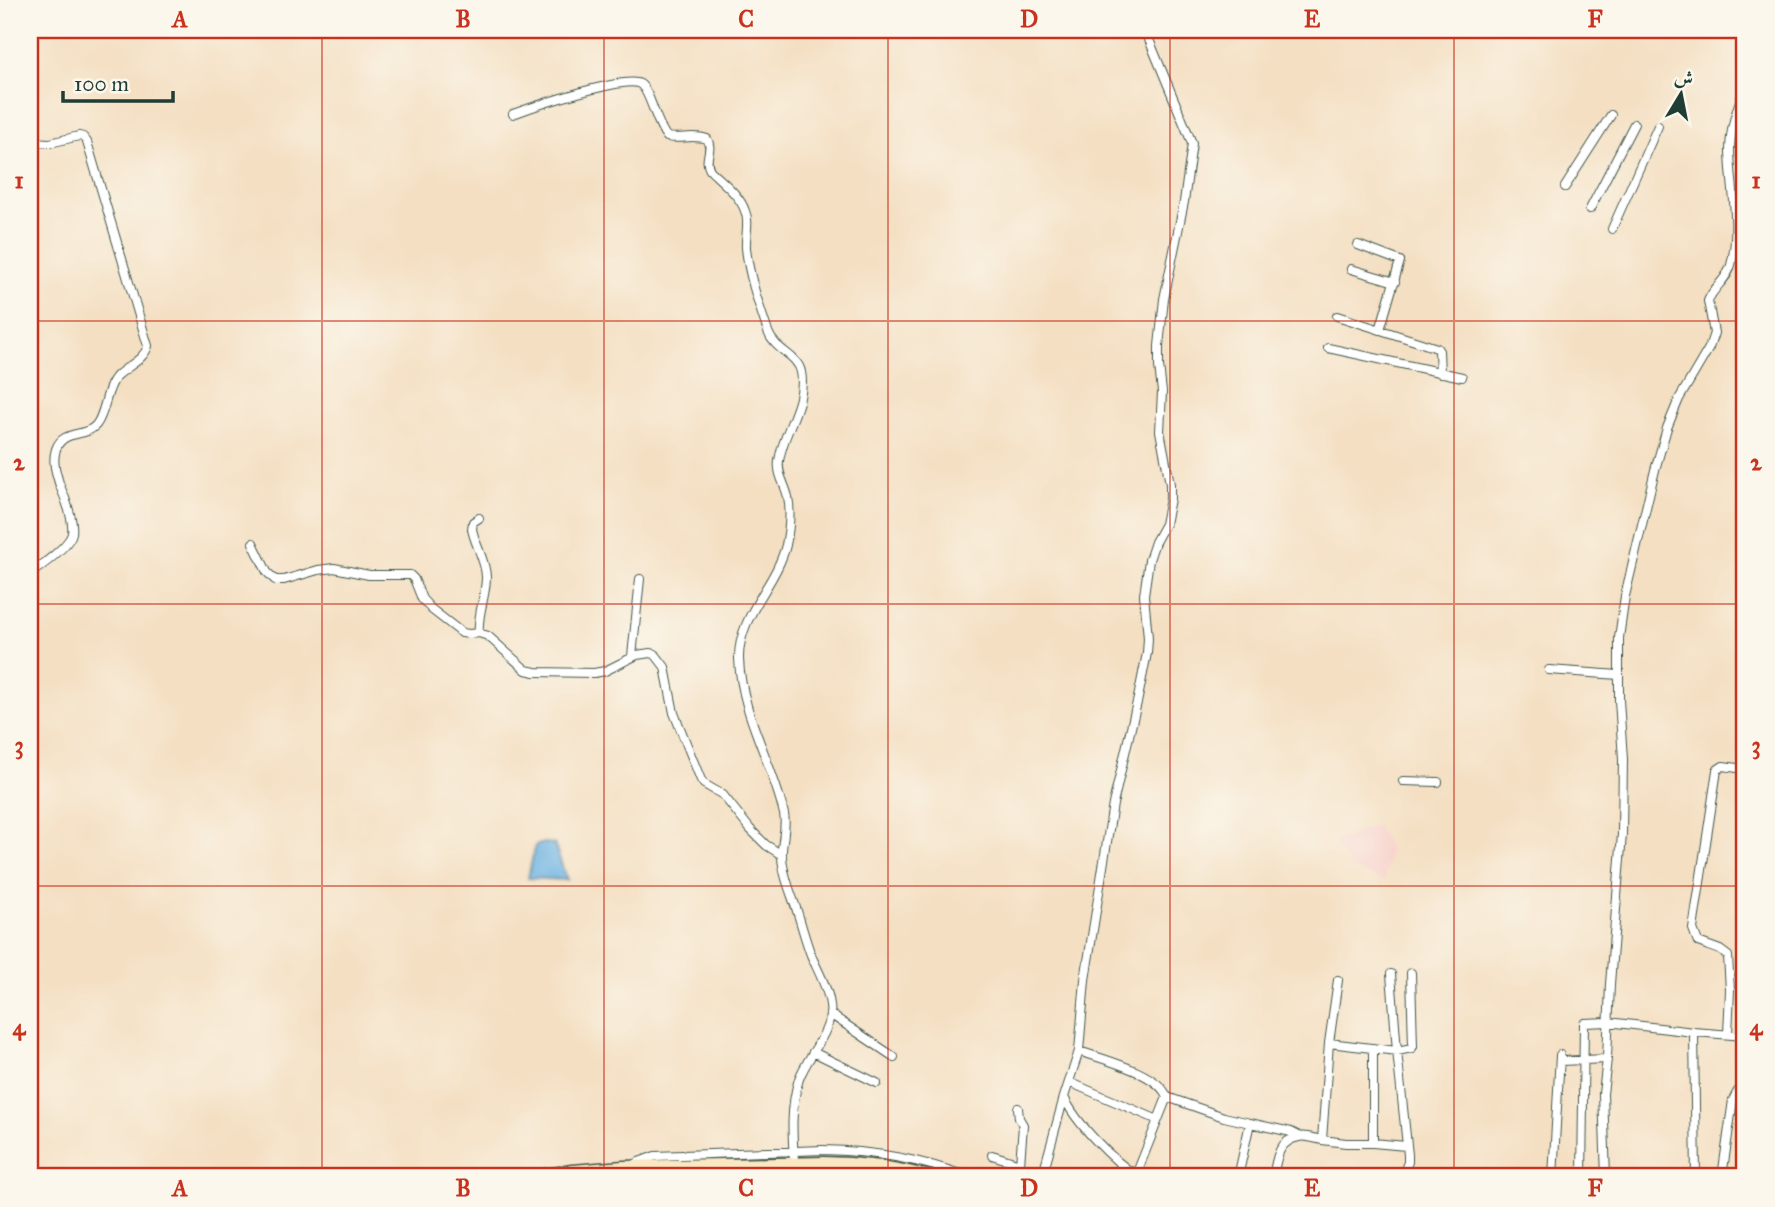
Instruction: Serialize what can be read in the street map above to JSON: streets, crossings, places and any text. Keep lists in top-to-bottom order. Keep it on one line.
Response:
{"scale_bar":"100 m","north":"top","grid":{"columns":["A","B","C","D","E","F"],"rows":["1","2","3","4"]}}
